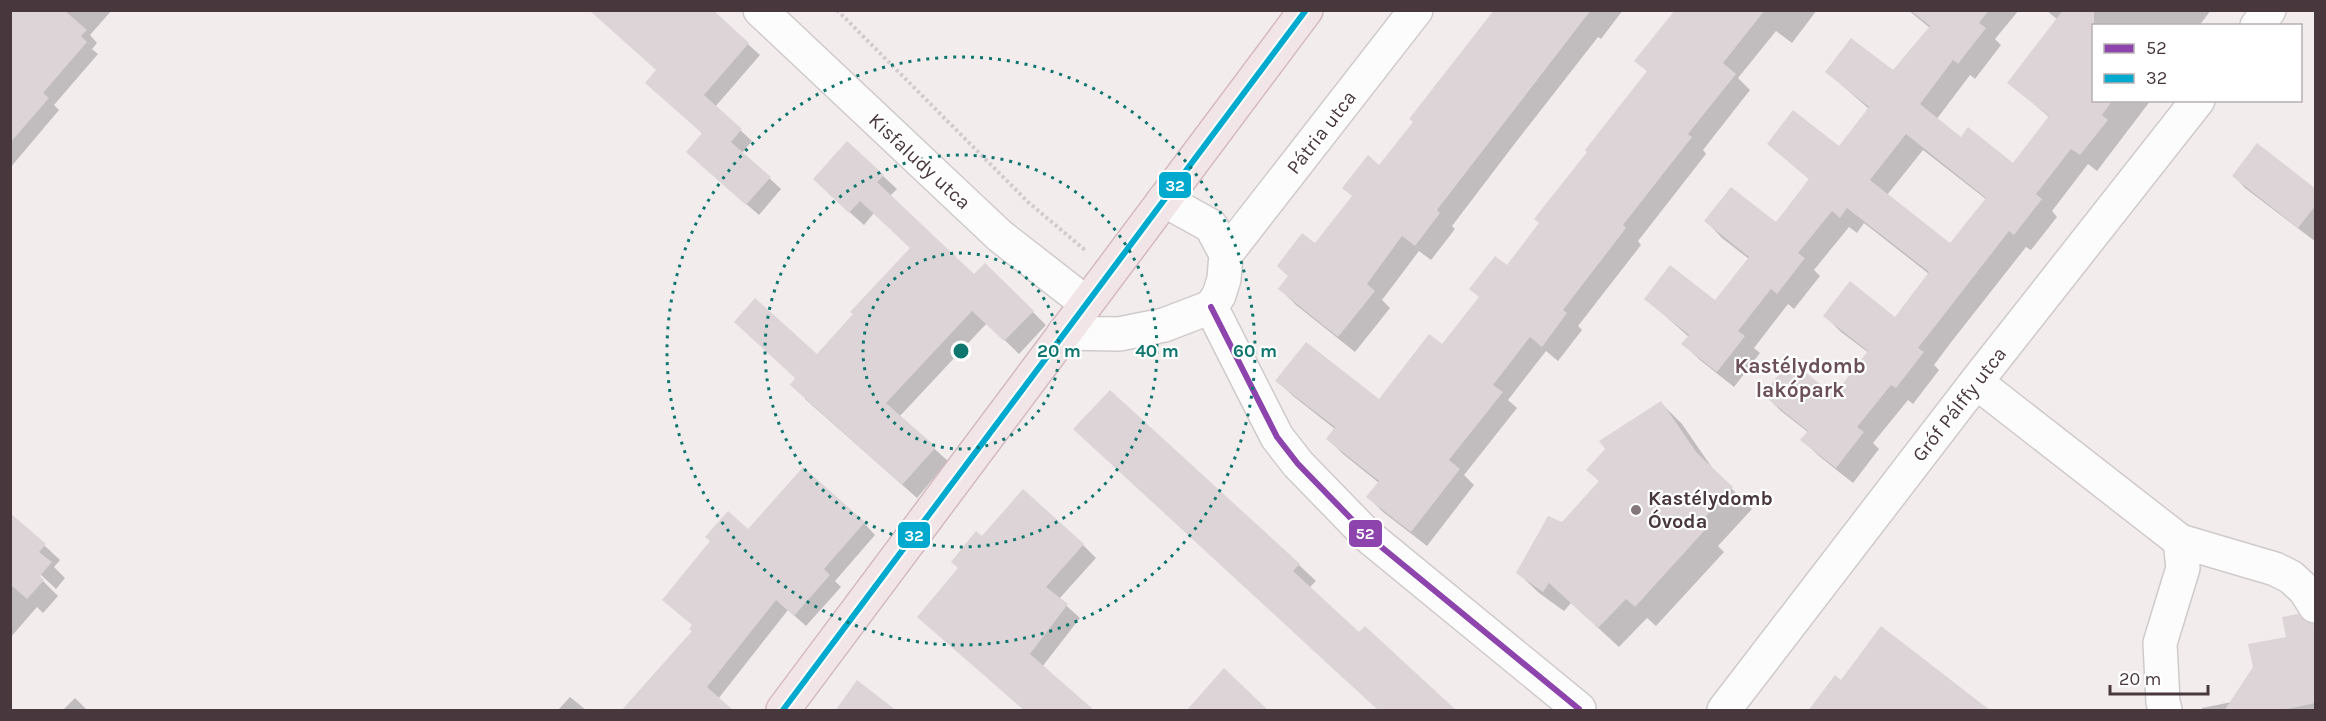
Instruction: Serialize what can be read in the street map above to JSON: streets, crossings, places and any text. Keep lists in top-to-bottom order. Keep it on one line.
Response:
{"streets":{"street":["Pátria utca","Kisfaludy utca","Gróf Pálffy utca"]},"districts":["Kastélydomb lakópark"],"places":["Kastélydomb Óvoda"],"lines":["transit line 32","transit line 52"],"legend":["52","32"],"scale_bar":"20 m","rings":["20 m","40 m","60 m"]}
